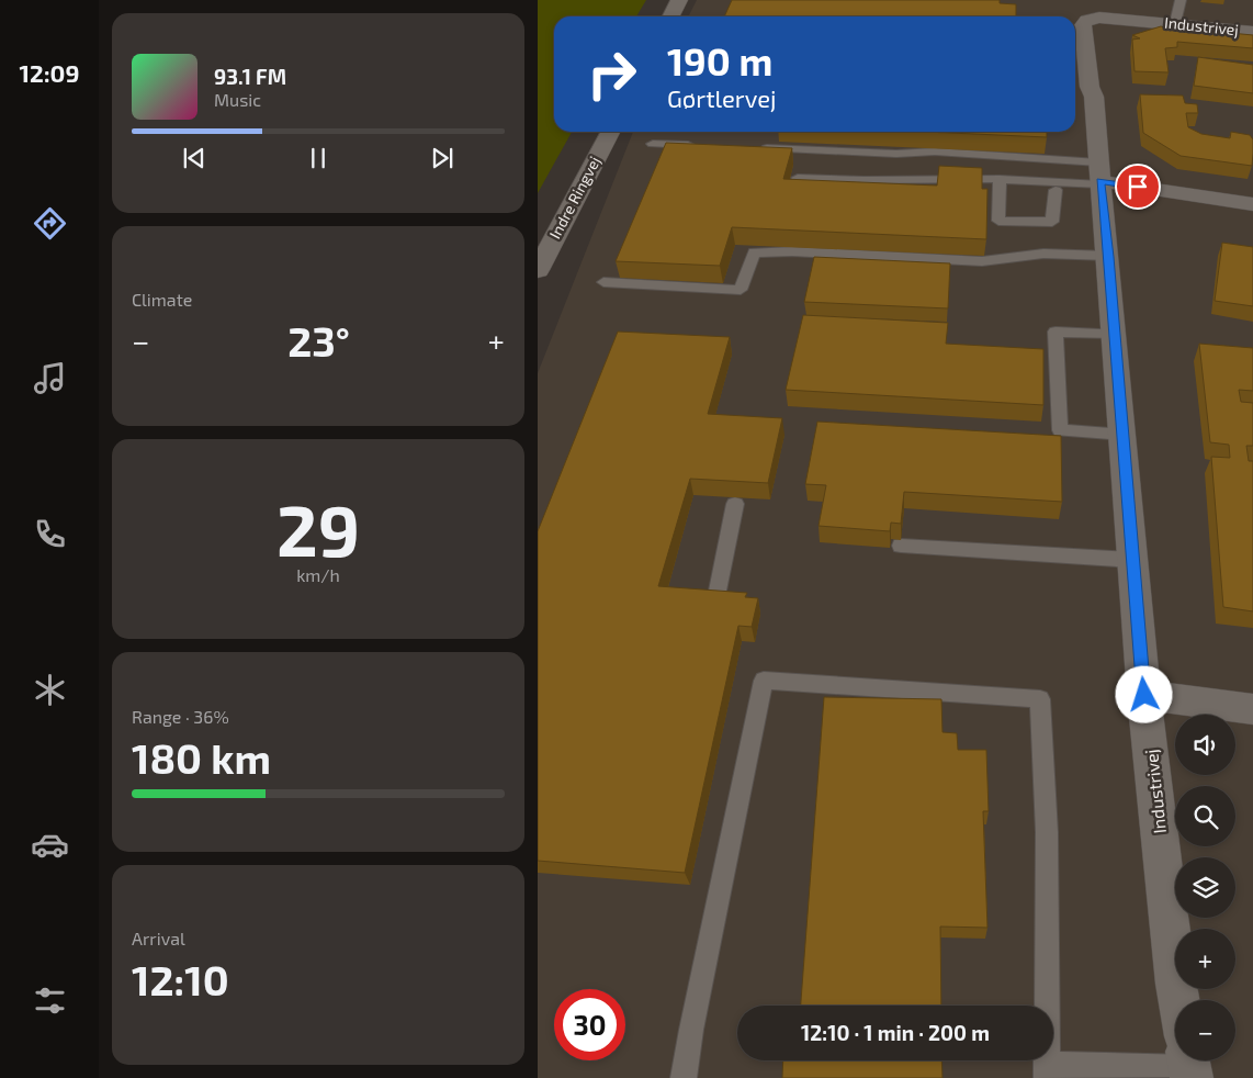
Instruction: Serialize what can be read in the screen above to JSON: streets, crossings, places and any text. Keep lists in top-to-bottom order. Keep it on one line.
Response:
{"streets":{"street":["Industrivej","Indre Ringvej"]},"page":{"tabs":"12:09","turn":["190 m","Gørtlervej"],"song":["93.1 FM","Music"],"tile":["Climate",["29","km/h"],["Range · 36%","180 km"],["Arrival","12:10"]],"heat":["−","23°","+"],"map_buttons":["+","−"],"limit":"30","trip":"12:10 · 1 min · 200 m"}}
